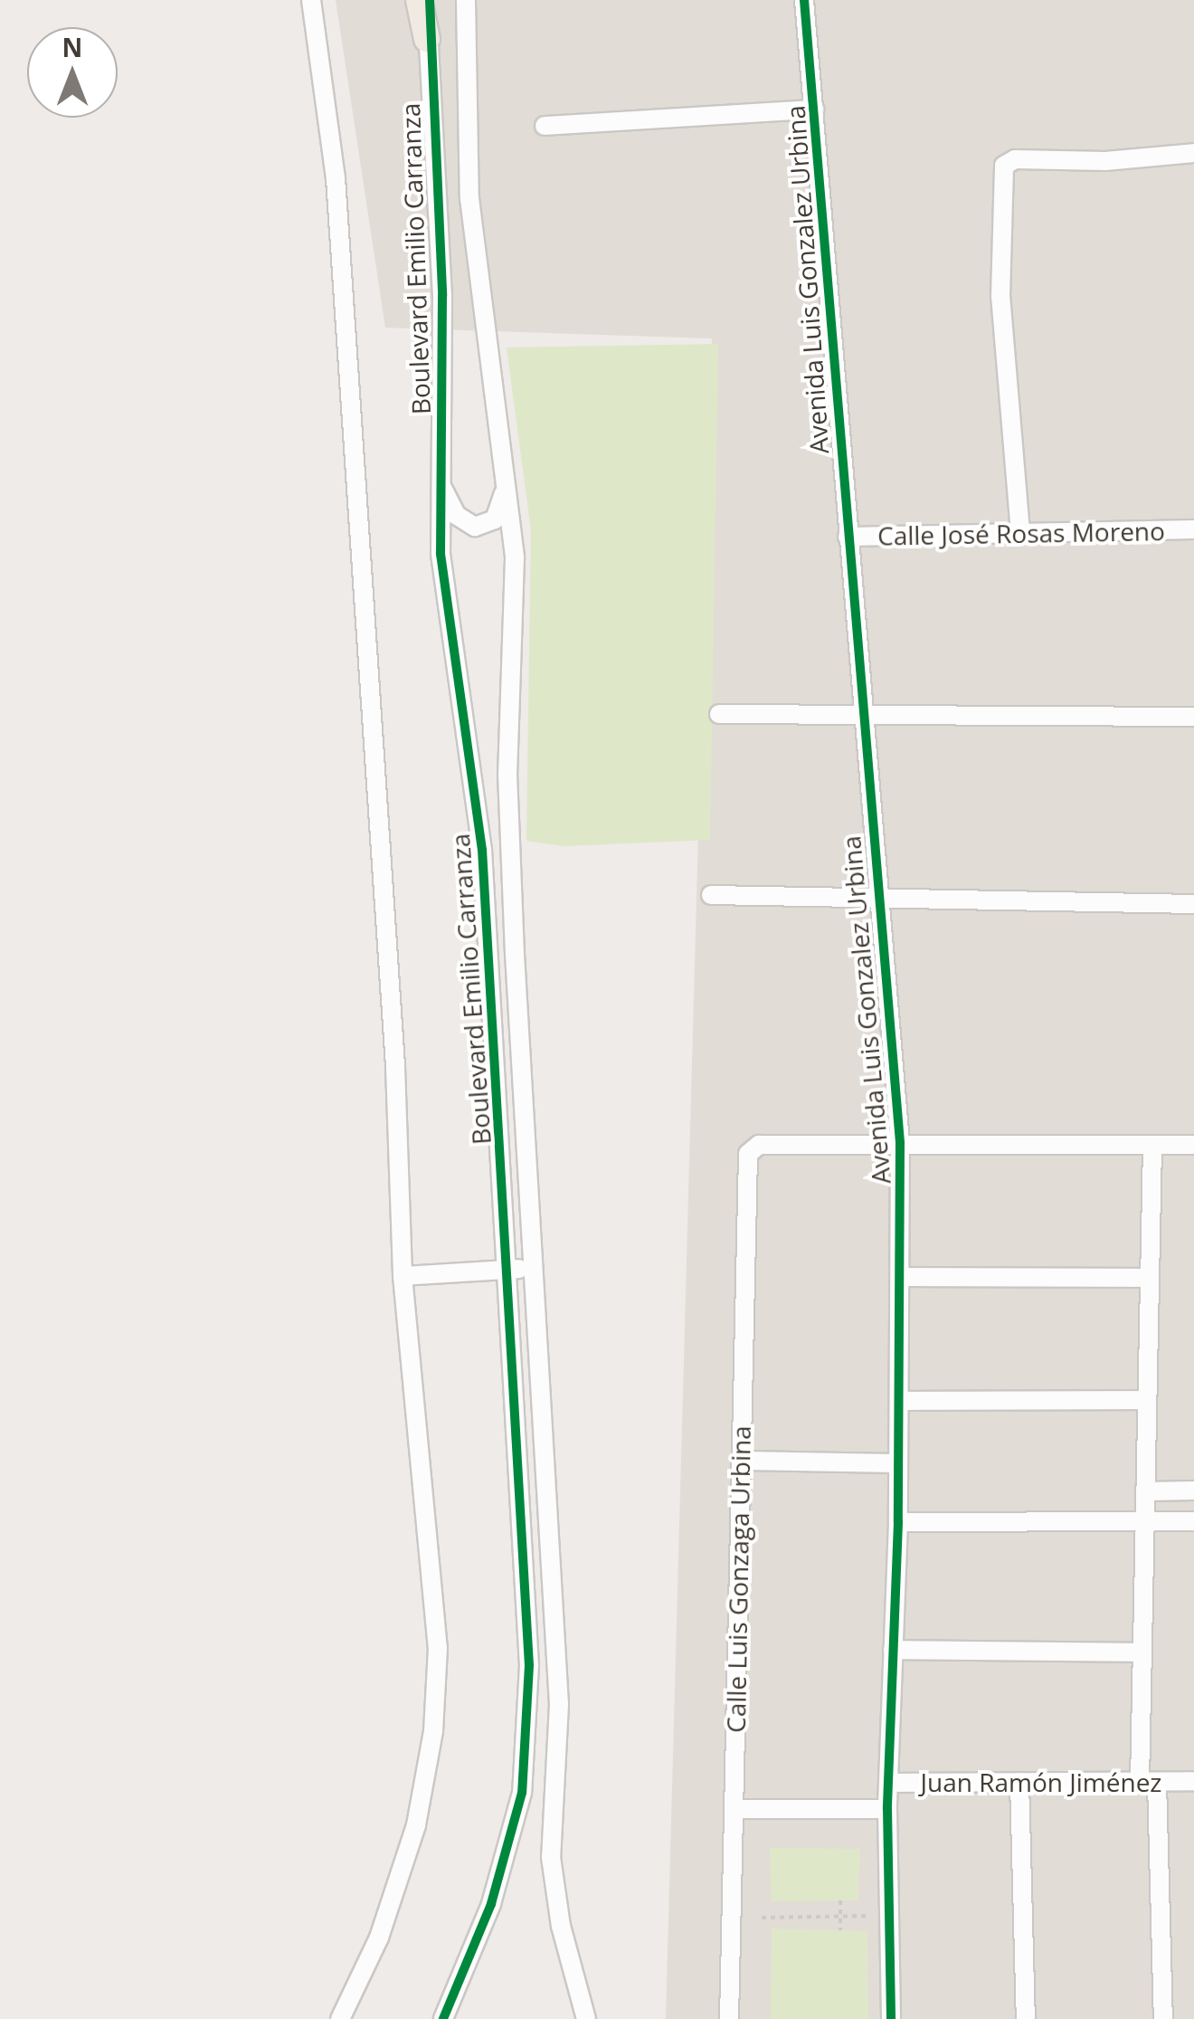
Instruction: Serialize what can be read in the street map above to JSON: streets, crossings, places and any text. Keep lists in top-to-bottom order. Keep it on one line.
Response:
{"streets":{"street":["Boulevard Emilio Carranza","Avenida Luis Gonzalez Urbina","Calle José Rosas Moreno","Calle Luis Gonzaga Urbina","Juan Ramón Jiménez"]},"crossings":[["Avenida Luis Gonzalez Urbina","Calle José Rosas Moreno"],["Avenida Luis Gonzalez Urbina","Calle Luis Gonzaga Urbina"],["Avenida Luis Gonzalez Urbina","Juan Ramón Jiménez"],["Calle Luis Gonzaga Urbina","Juan Ramón Jiménez"]],"north":"top"}
